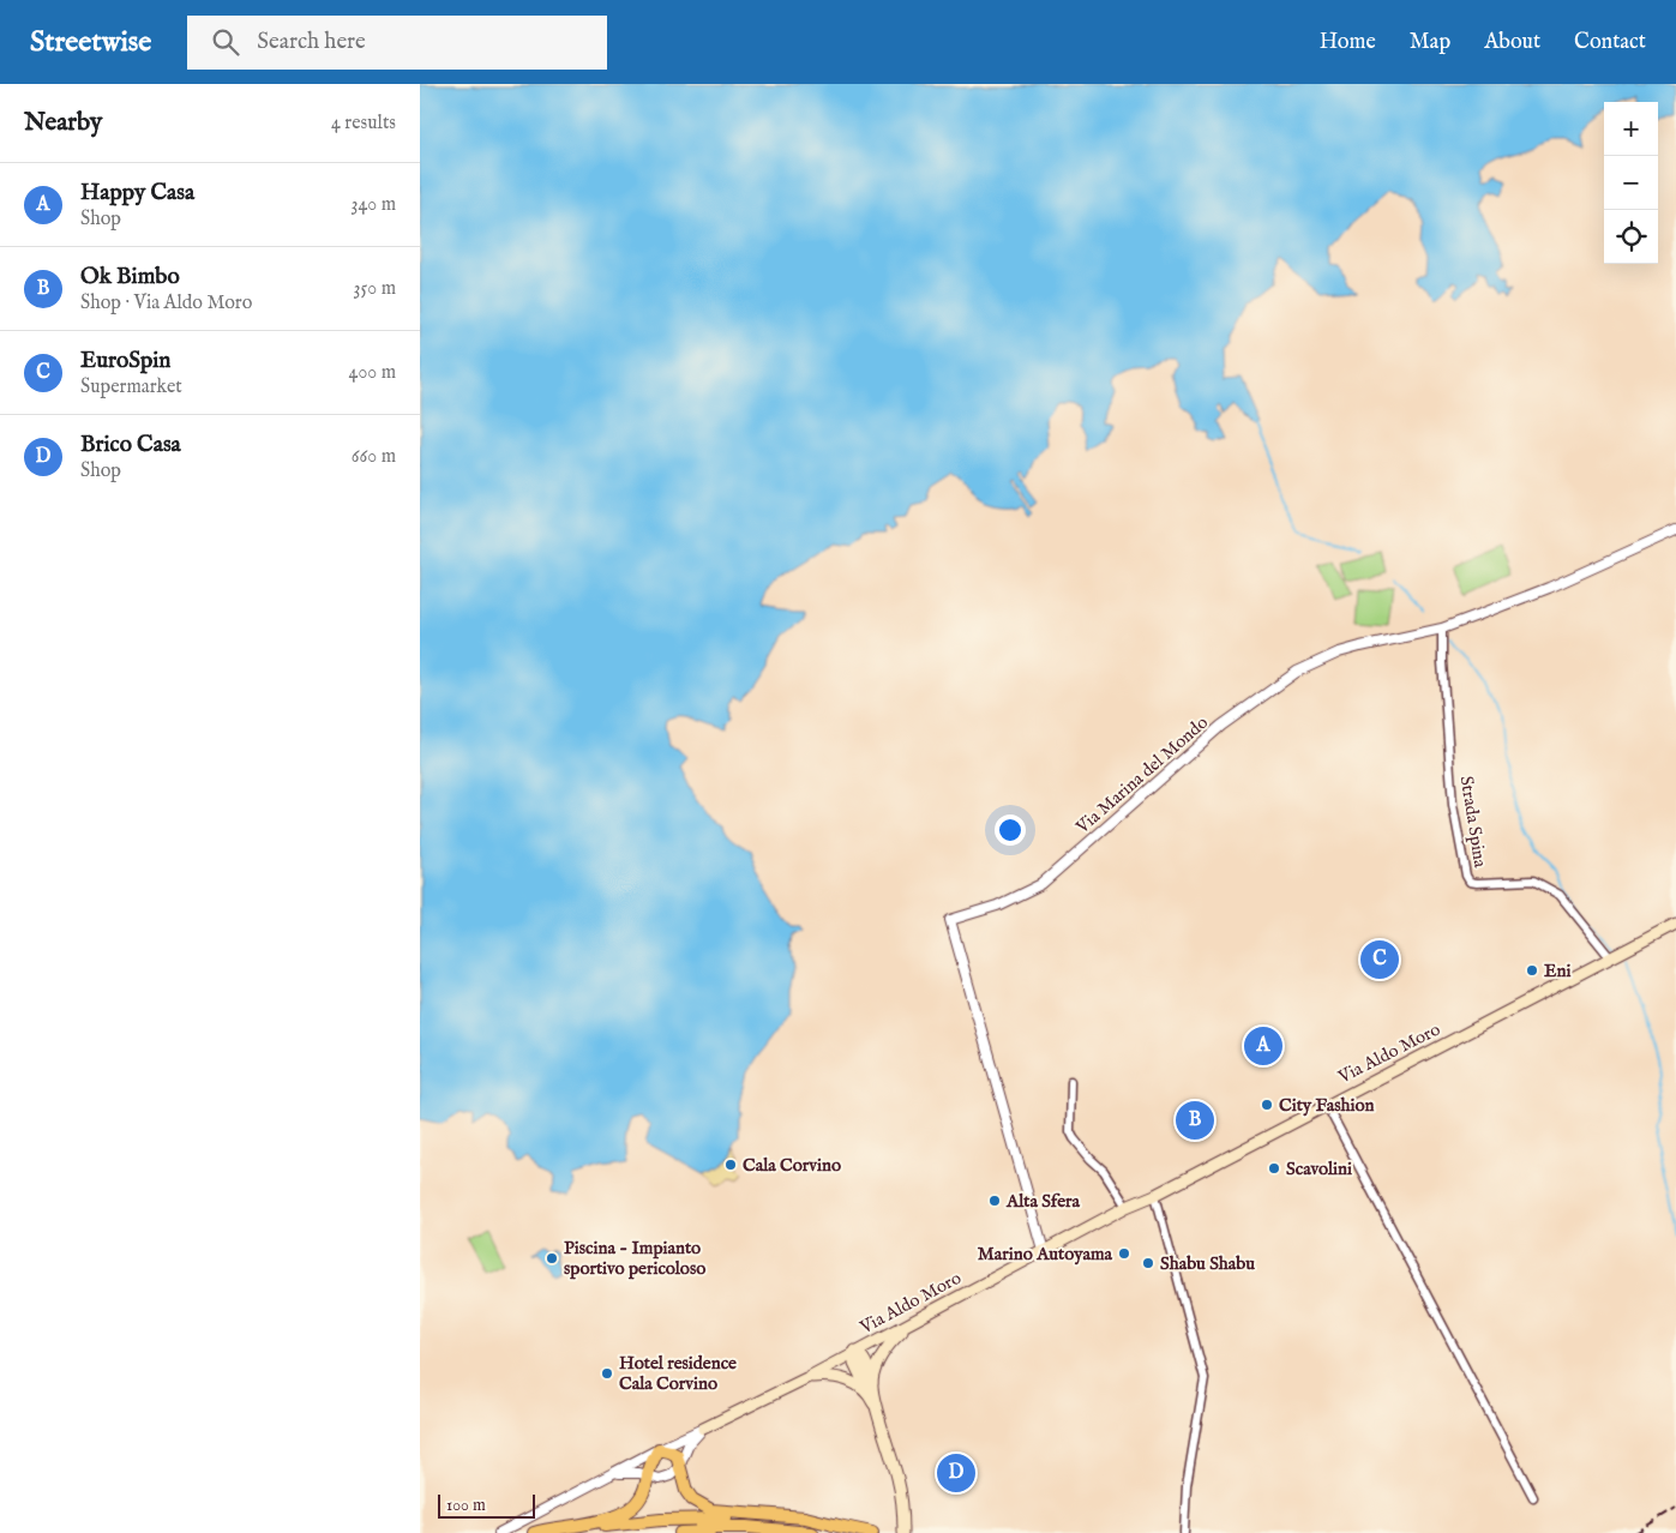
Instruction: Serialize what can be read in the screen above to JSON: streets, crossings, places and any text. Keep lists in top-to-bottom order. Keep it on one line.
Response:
{"streets":{"main road":["Via Aldo Moro"],"street":["Via Marina del Mondo","Strada Spina"]},"crossings":[["Via Marina del Mondo","Strada Spina"],["Via Marina del Mondo","Via Aldo Moro"],["Strada Spina","Via Aldo Moro"]],"places":["Eni","City Fashion","Cala Corvino","Scavolini","Alta Sfera","Marino Autoyama","Piscina - Impianto sportivo pericoloso","Shabu Shabu","Hotel residence Cala Corvino"],"scale_bar":"100 m","page":{"header":"Streetwise","search":"Search here","nav":["Home","Map","About","Contact"],"heading":["Nearby","4 results"],"map_buttons":["+","−"],"list":[{"mark":"A","name":"Happy Casa","note":"Shop","value":"340 m"},{"mark":"B","name":"Ok Bimbo","note":"Shop · Via Aldo Moro","value":"350 m"},{"mark":"C","name":"EuroSpin","note":"Supermarket","value":"400 m"},{"mark":"D","name":"Brico Casa","note":"Shop","value":"660 m"}],"pins":["C","A","B","D"],"scale":"100 m"}}
